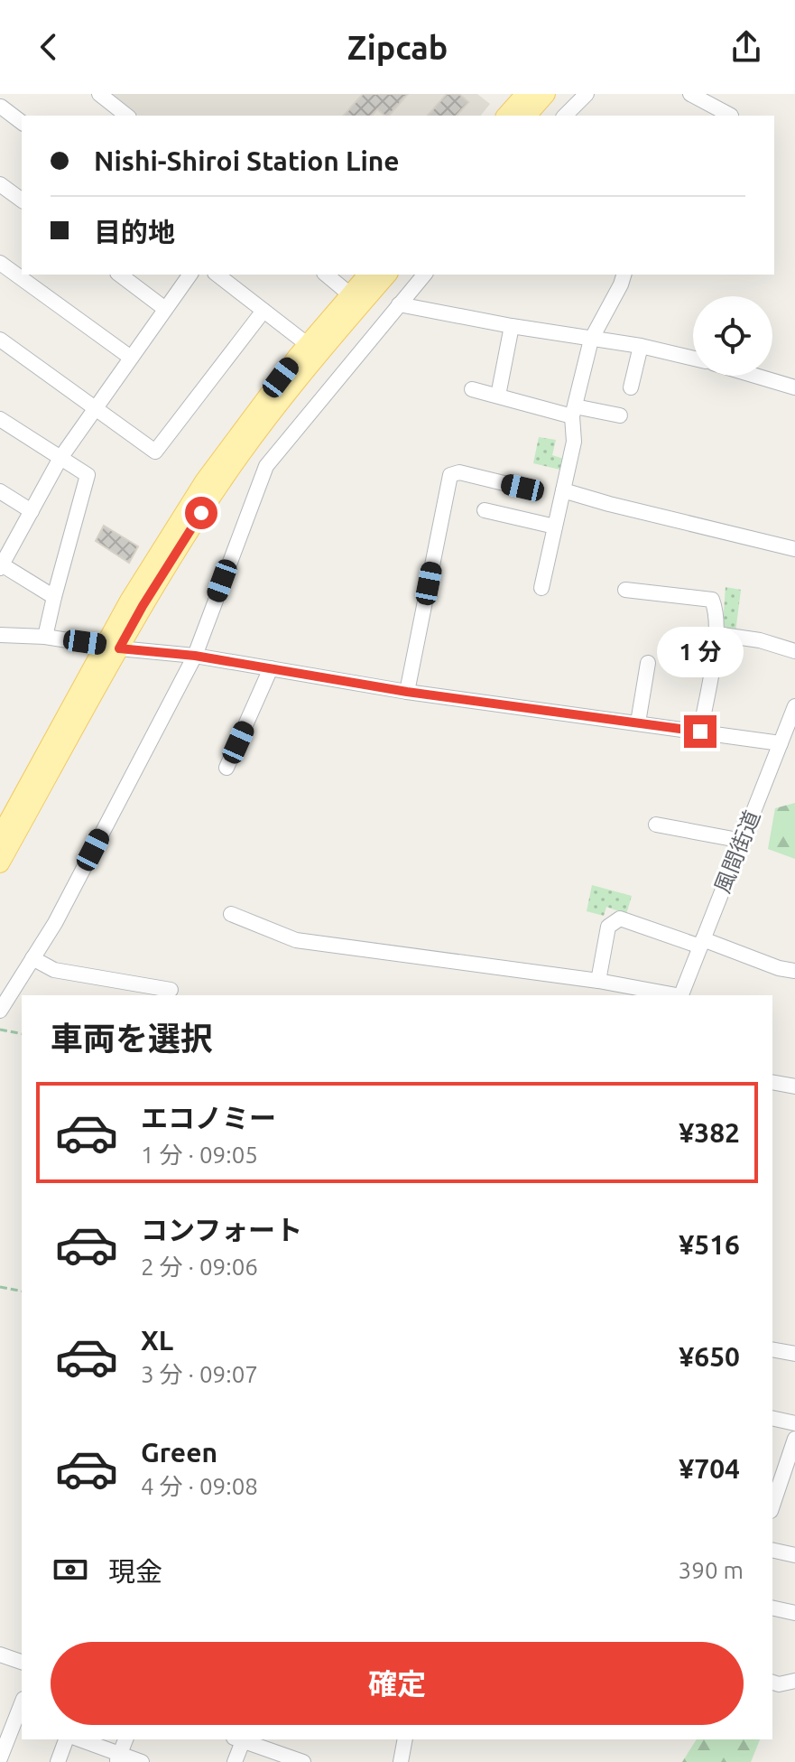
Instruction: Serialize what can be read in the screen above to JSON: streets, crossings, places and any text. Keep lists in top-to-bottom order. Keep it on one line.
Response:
{"streets":{"street":["風間街道"]},"page":{"header":"Zipcab","banner":["Nishi-Shiroi Station Line","目的地"],"bubble":"1 分","heading":"車両を選択","list":[{"name":"エコノミー","note":"1 分 · 09:05","value":"¥382"},{"name":"コンフォート","note":"2 分 · 09:06","value":"¥516"},{"name":"XL","note":"3 分 · 09:07","value":"¥650"},{"name":"Green","note":"4 分 · 09:08","value":"¥704"}],"pay":["現金","390 m"],"buttons":"確定"}}
